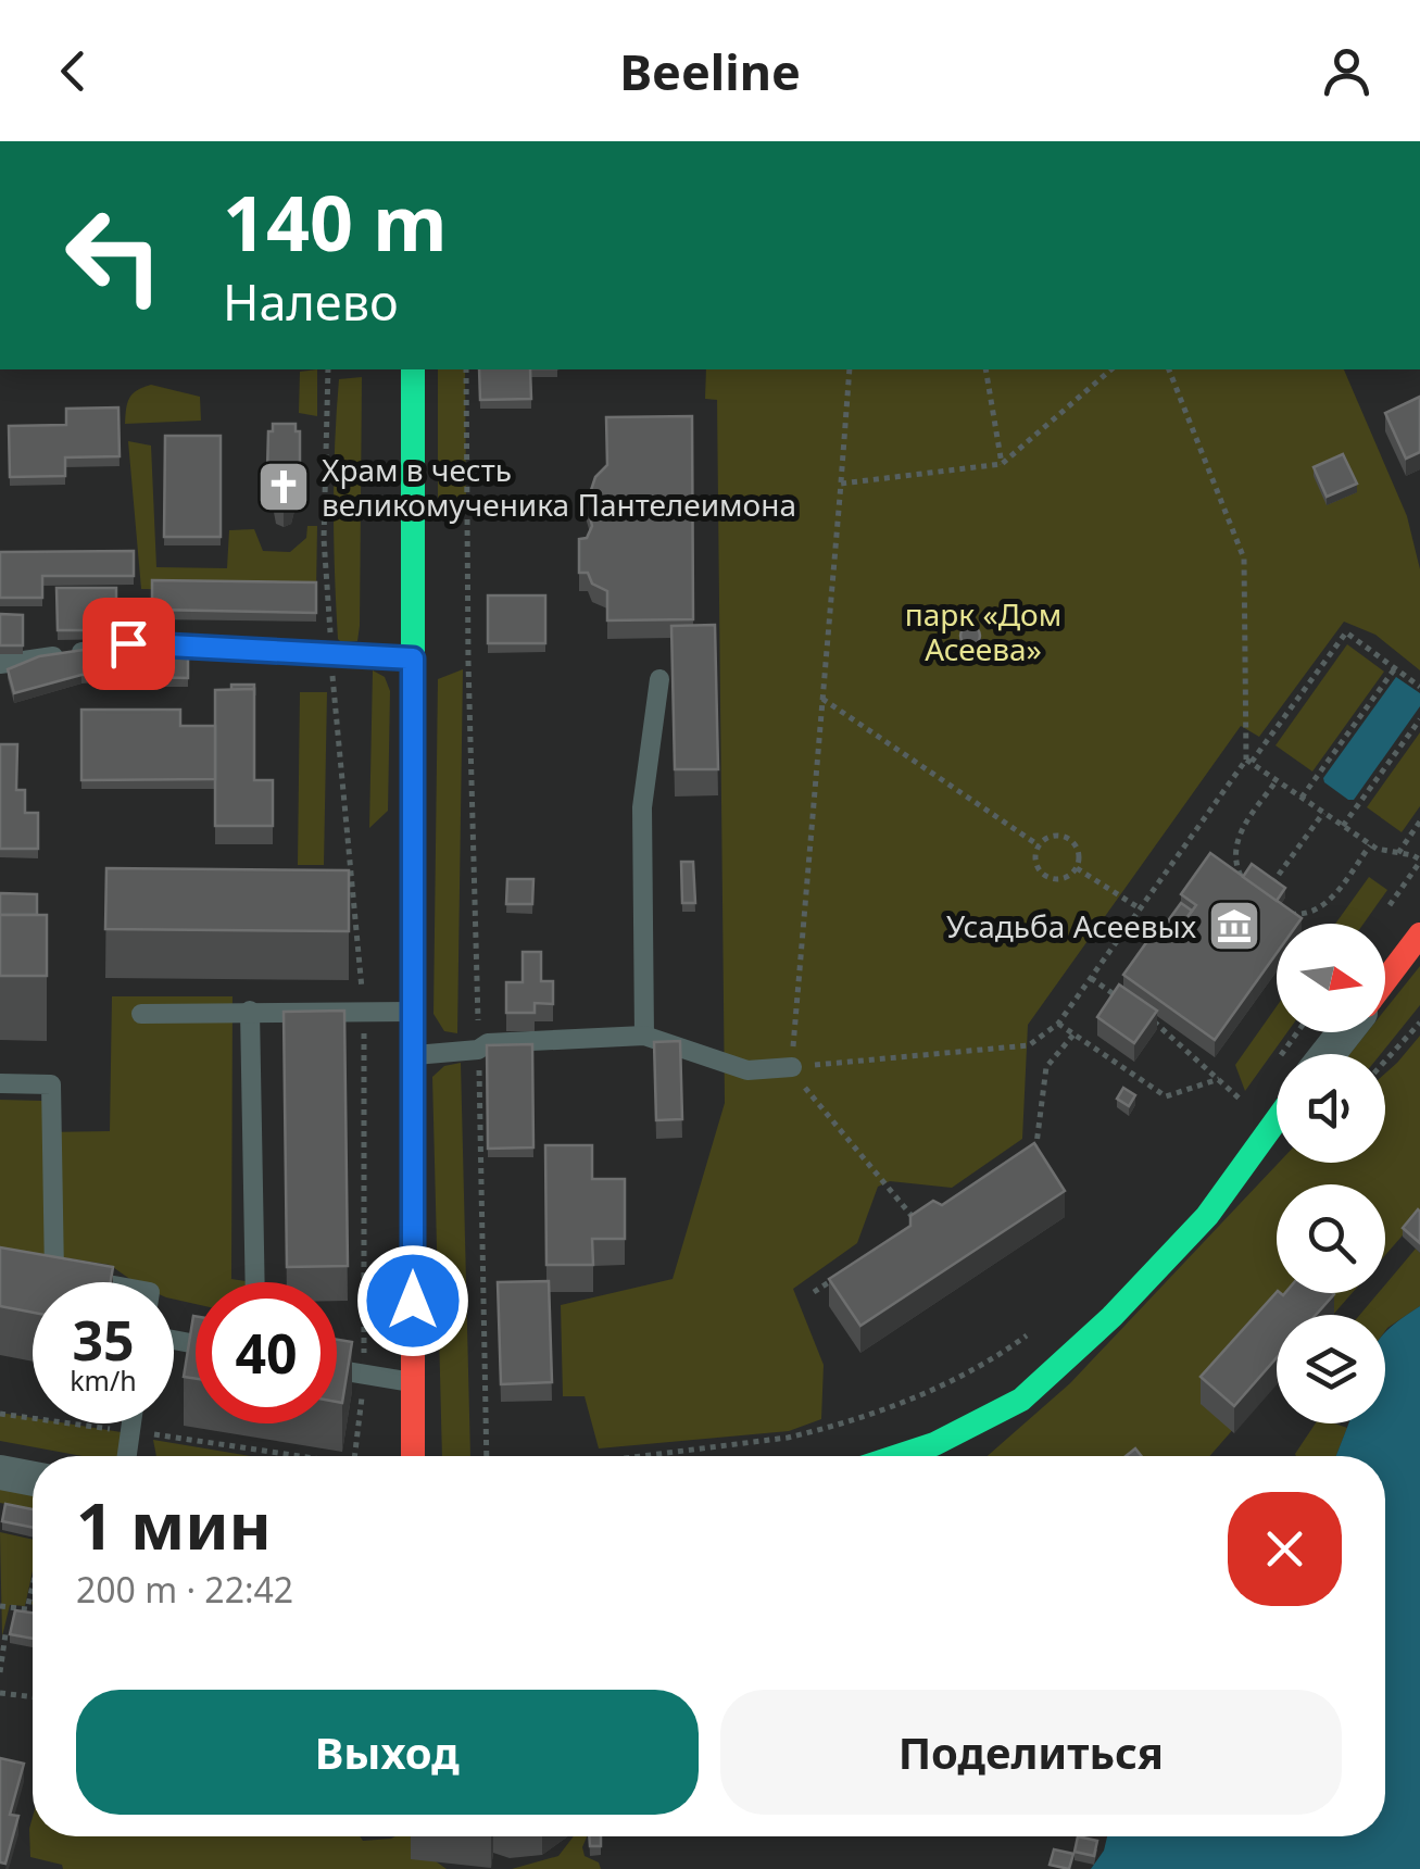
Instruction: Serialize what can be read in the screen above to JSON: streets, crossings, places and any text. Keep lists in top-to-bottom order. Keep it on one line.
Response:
{"parks":["парк «Дом Асеева»"],"places":{"church":["Храм в честь великомученика Пантелеимона"],"museum":["Усадьба Асеевых"]},"north":"right","page":{"header":"Beeline","turn":["140 m","Налево"],"speed":"35 km/h","limit":"40","heading":["1 мин","200 m · 22:42"],"buttons":["Выход","Поделиться"]}}
